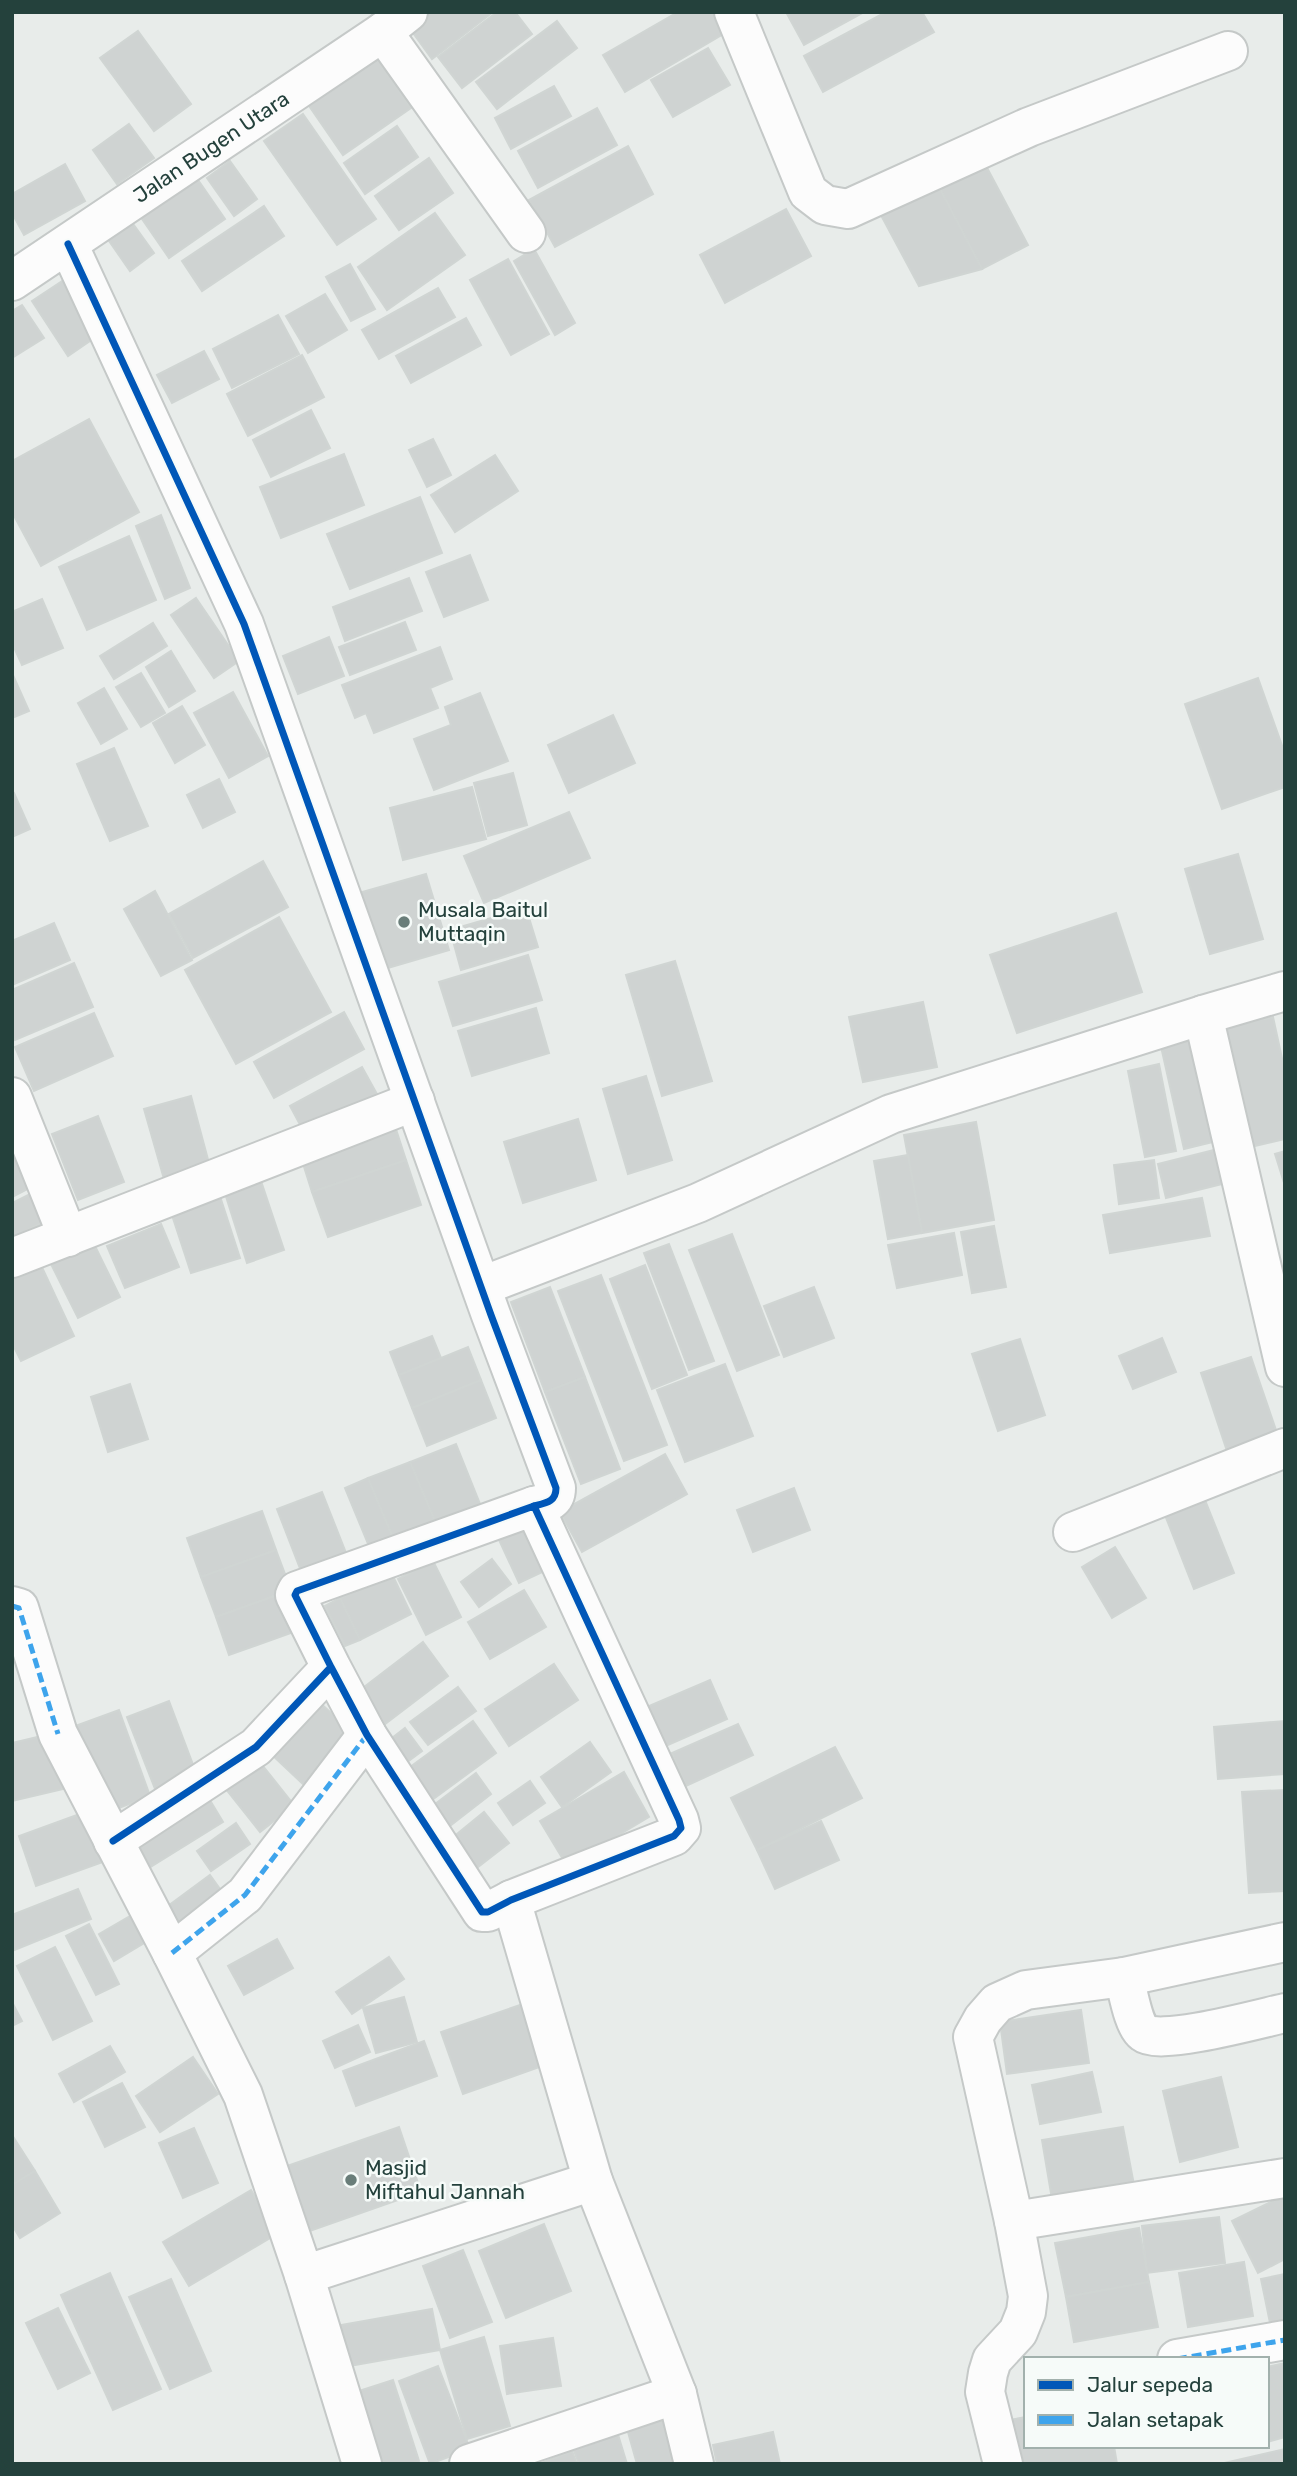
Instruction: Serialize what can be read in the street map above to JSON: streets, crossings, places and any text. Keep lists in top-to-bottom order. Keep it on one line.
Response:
{"streets":{"street":["Jalan Bugen Utara"]},"places":["Musala Baitul Muttaqin","Masjid Miftahul Jannah"],"legend":["Jalur sepeda","Jalan setapak"]}
